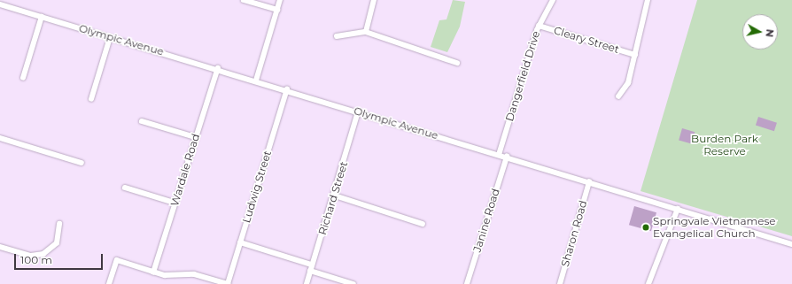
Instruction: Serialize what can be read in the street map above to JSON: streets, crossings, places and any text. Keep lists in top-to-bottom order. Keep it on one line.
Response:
{"streets":{"street":["Olympic Avenue","Cleary Street","Dangerfield Drive","Wardale Road","Ludwig Street","Richard Street","Janine Road","Sharon Road"]},"crossings":[["Olympic Avenue","Dangerfield Drive"],["Olympic Avenue","Wardale Road"],["Olympic Avenue","Ludwig Street"],["Olympic Avenue","Richard Street"],["Olympic Avenue","Janine Road"],["Olympic Avenue","Sharon Road"],["Cleary Street","Dangerfield Drive"]],"parks":["Burden Park Reserve"],"places":["Springvale Vietnamese Evangelical Church"],"scale_bar":"100 m","north":"right"}
